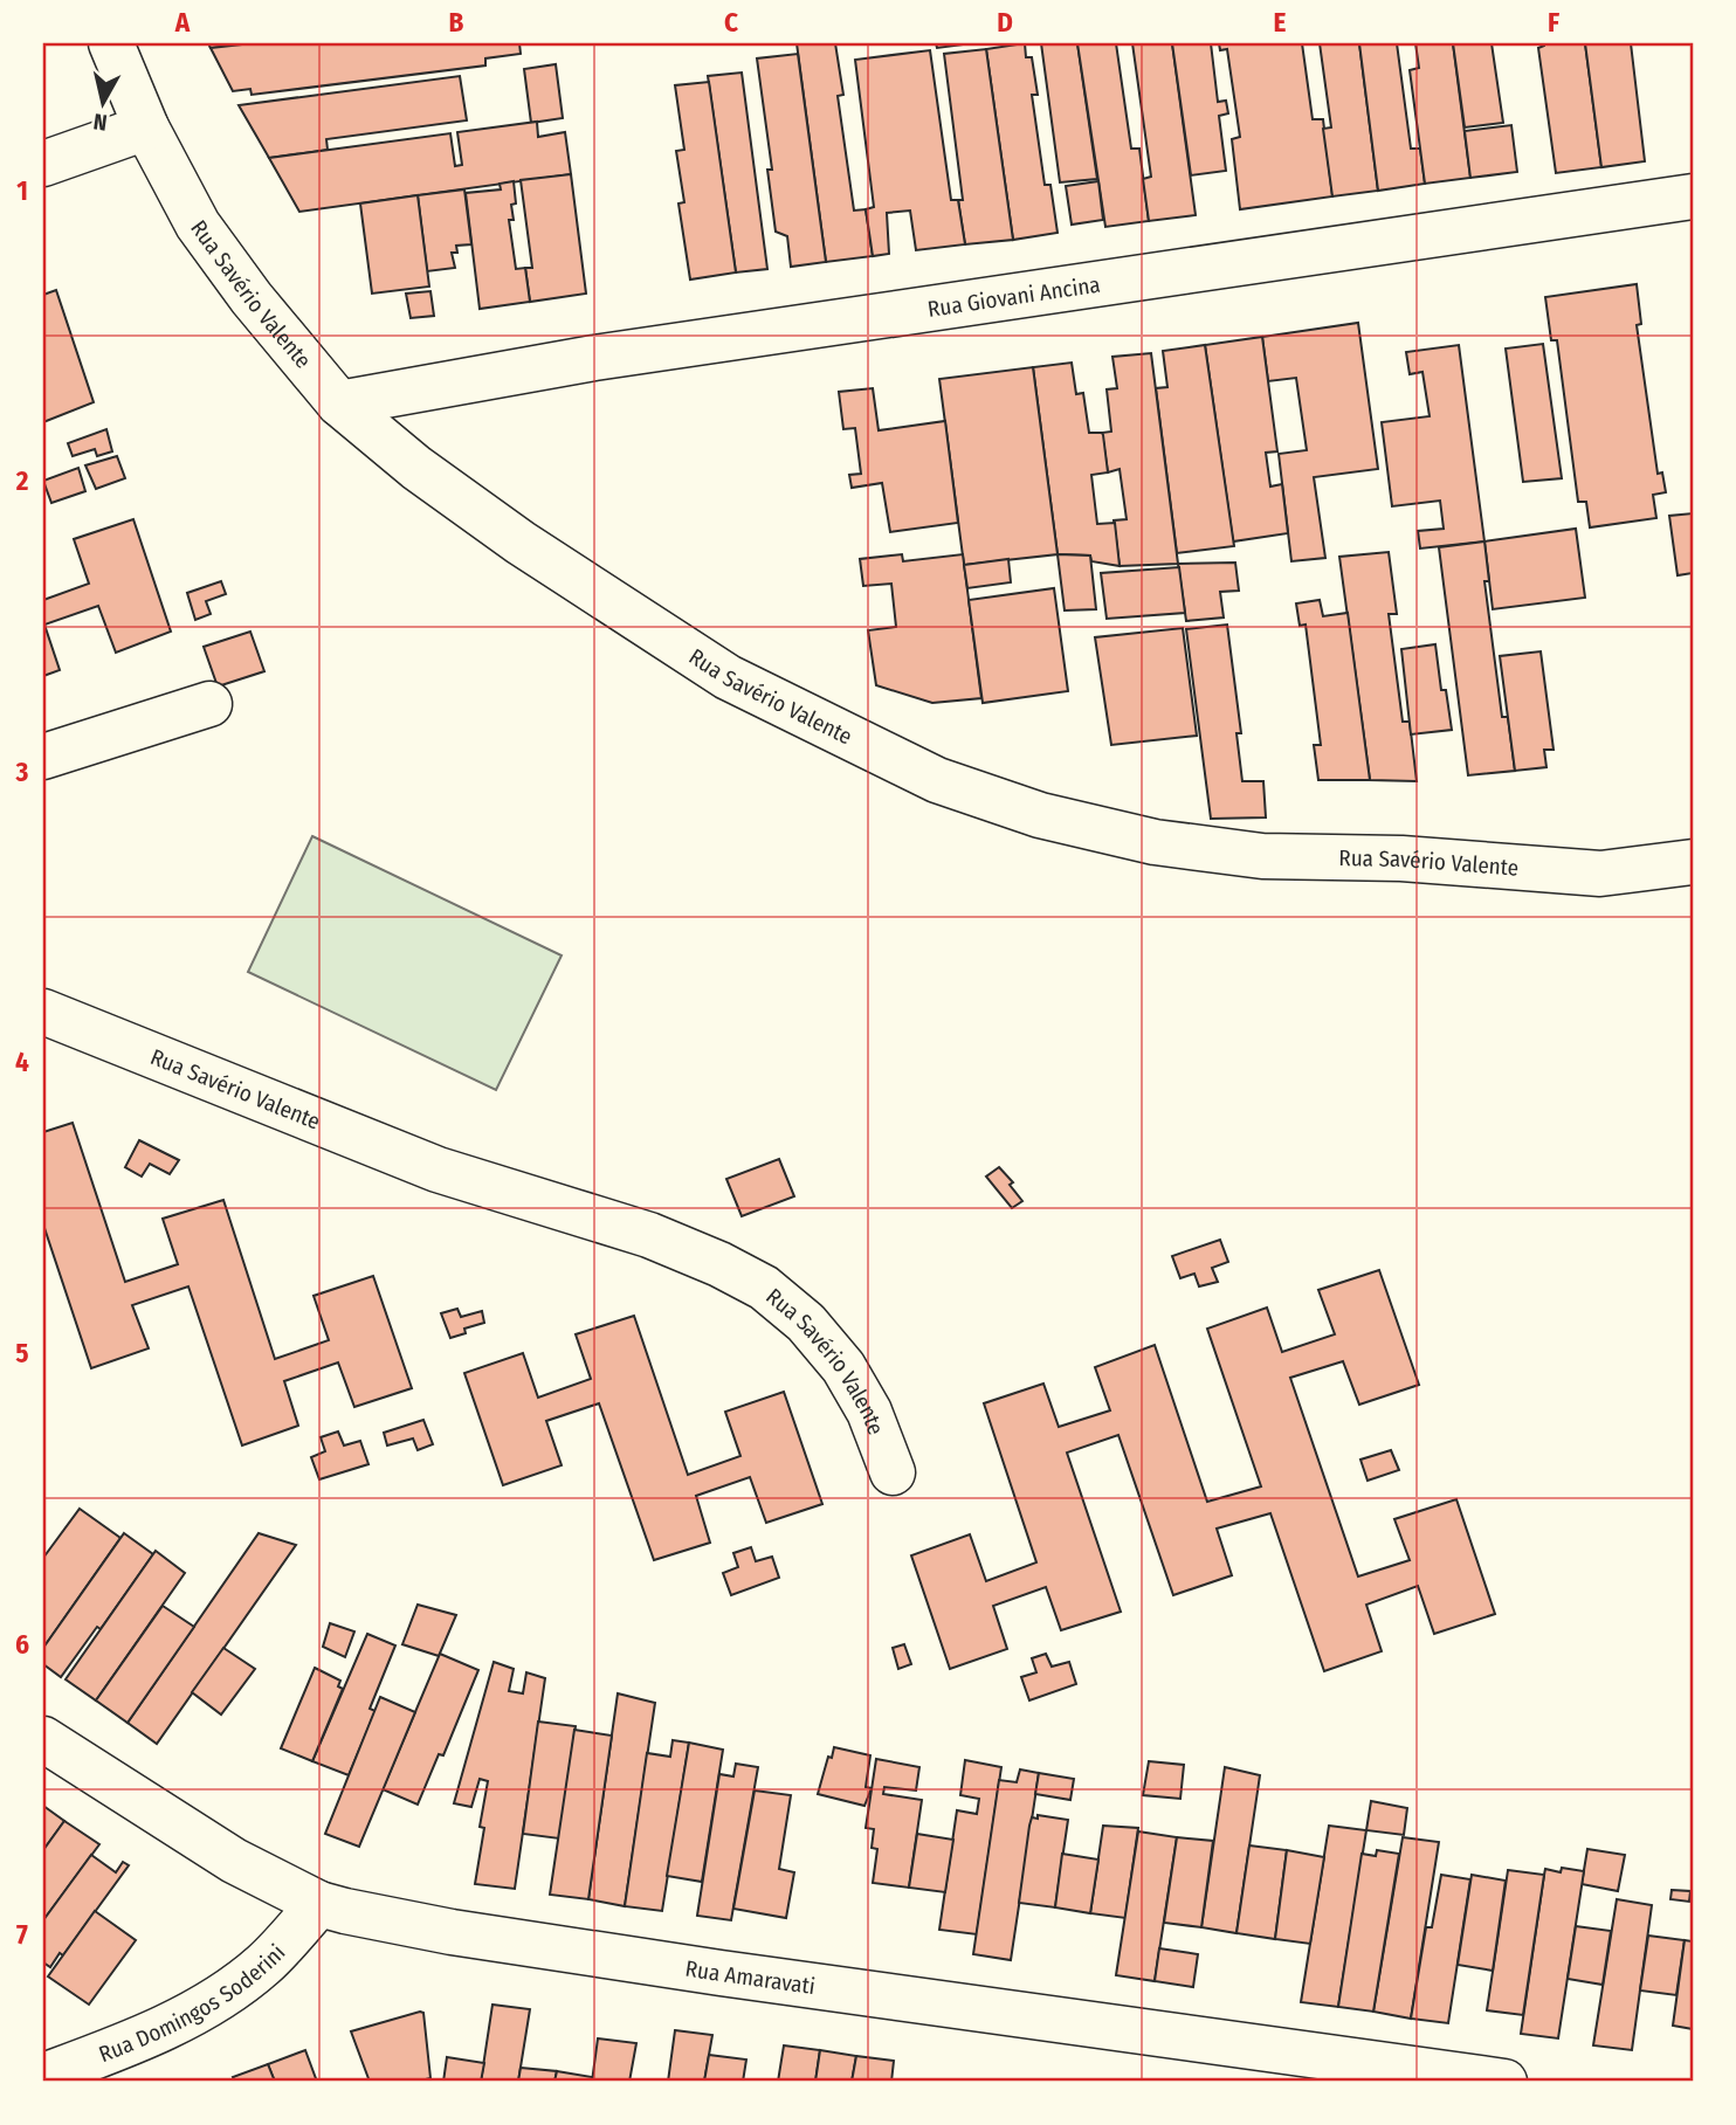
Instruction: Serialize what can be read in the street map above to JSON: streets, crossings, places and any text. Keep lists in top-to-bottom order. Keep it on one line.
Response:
{"streets":{"street":["Rua Savério Valente","Rua Giovani Ancina","Rua Amaravati","Rua Domingos Soderini"]},"crossings":[["Rua Savério Valente","Rua Giovani Ancina"],["Rua Amaravati","Rua Domingos Soderini"]],"north":"bottom","grid":{"columns":["A","B","C","D","E","F"],"rows":["1","2","3","4","5","6","7"]}}
